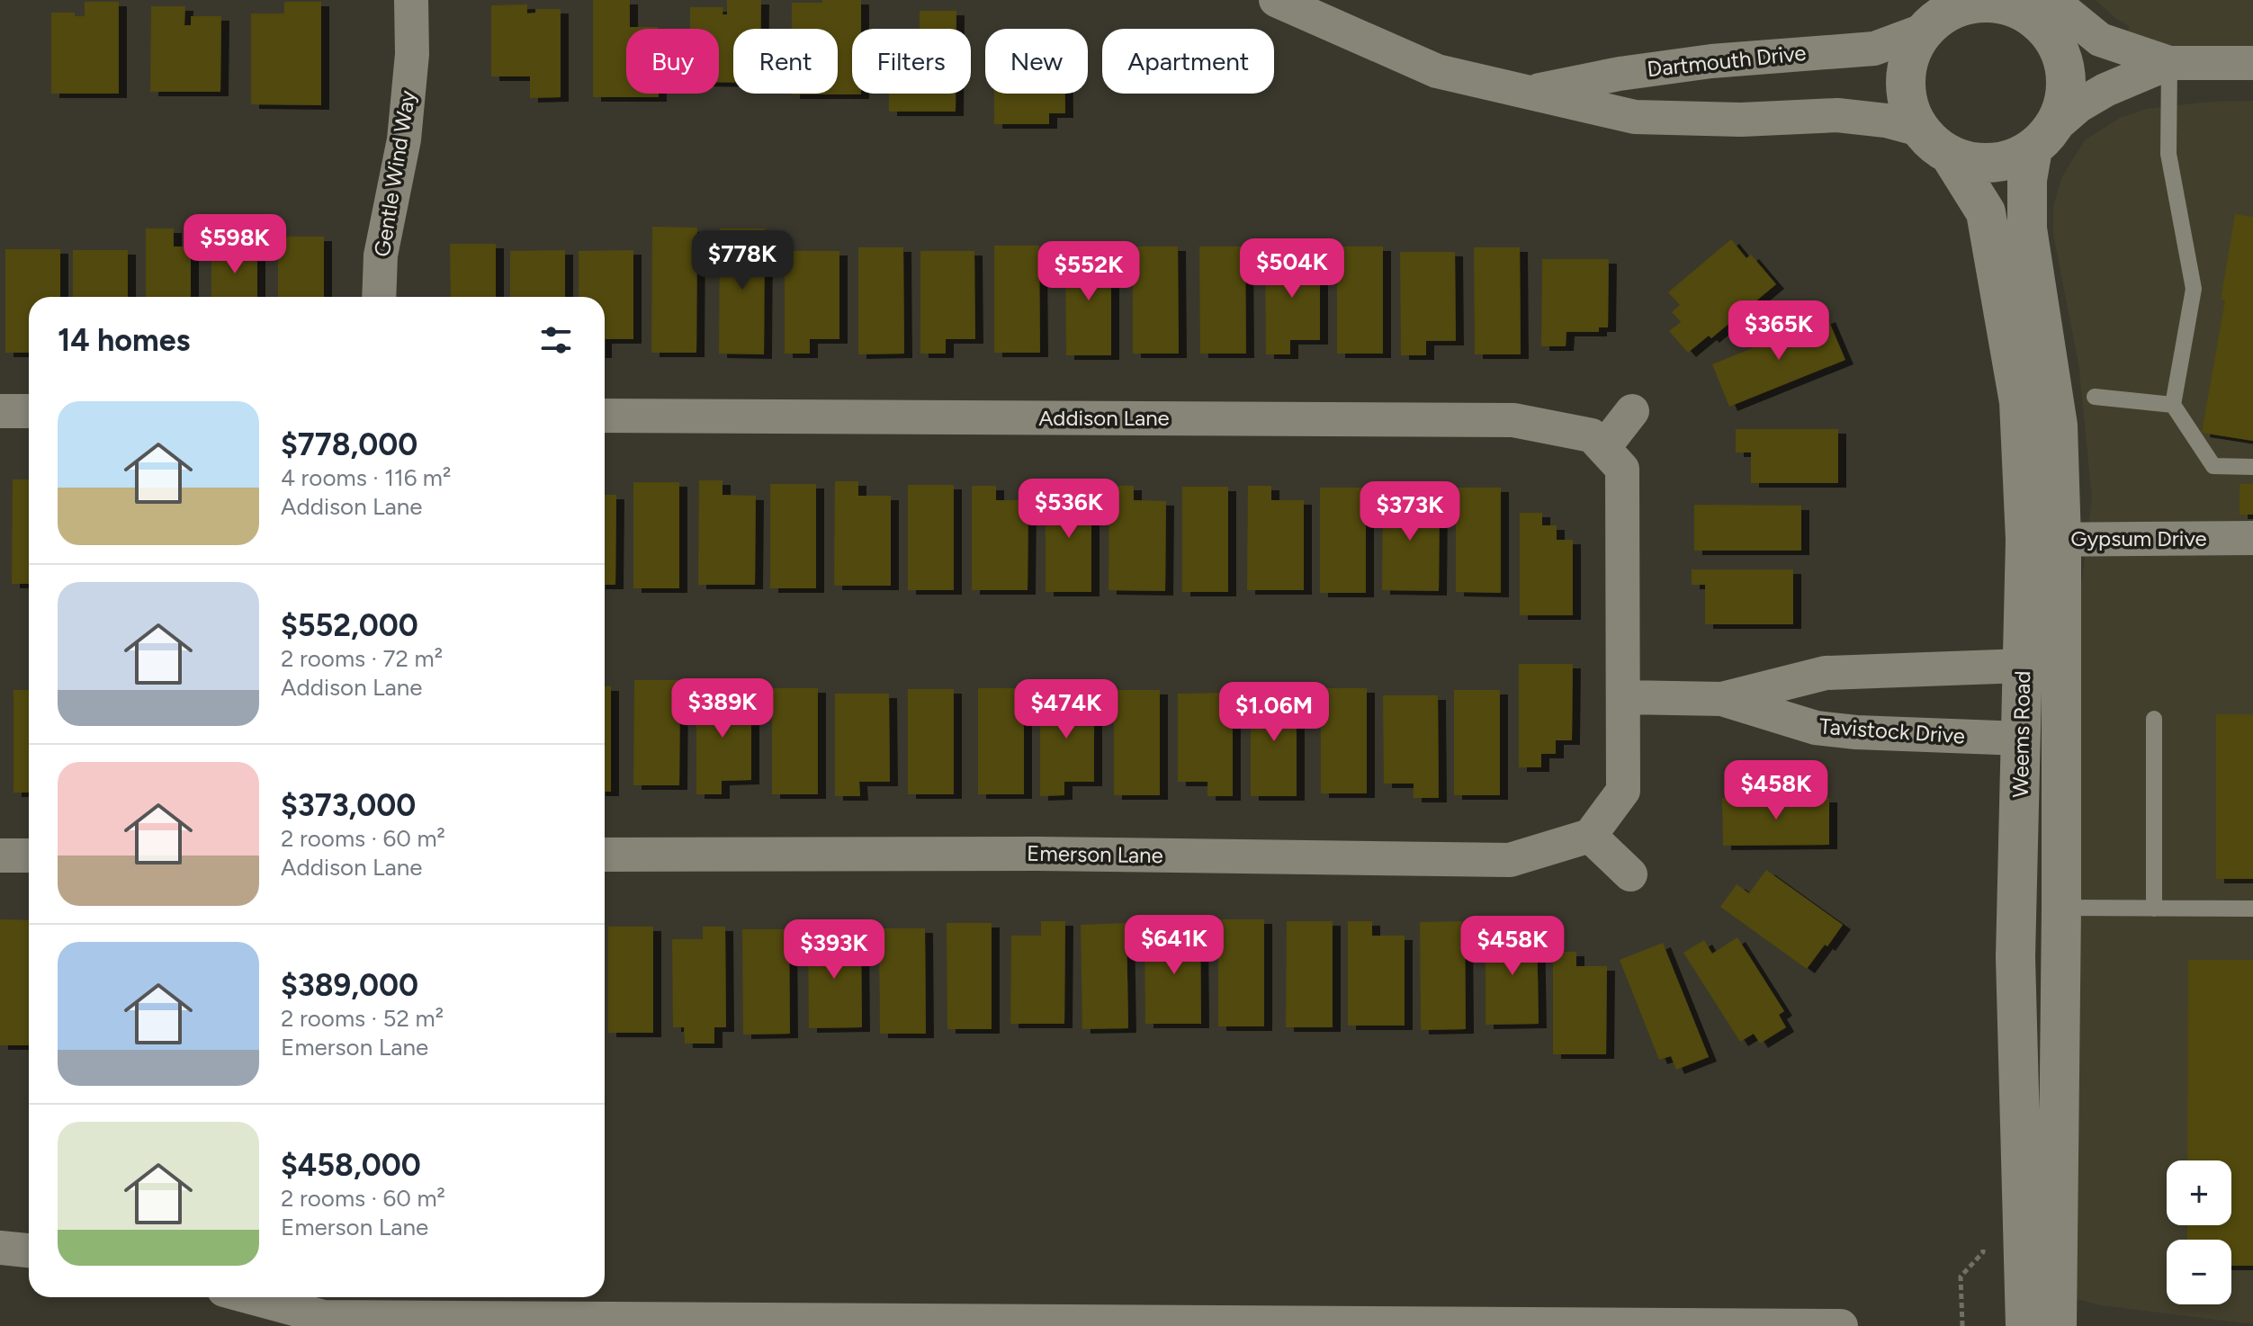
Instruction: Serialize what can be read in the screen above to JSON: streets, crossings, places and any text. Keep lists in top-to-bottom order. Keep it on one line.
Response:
{"streets":{"street":["Dartmouth Drive","Gentle Wind Way","Addison Lane","Gypsum Drive","Tavistock Drive","Weems Road","Emerson Lane"]},"crossings":[["Dartmouth Drive","Weems Road"],["Addison Lane","Tavistock Drive"],["Gypsum Drive","Weems Road"],["Tavistock Drive","Weems Road"]],"page":{"chip":["Buy","Rent","Filters","New","Apartment"],"price":["$598K","$778K","$504K","$552K","$365K","$536K","$373K","$389K","$474K","$1.06M","$458K","$641K","$458K","$393K"],"heading":"14 homes","list":[{"name":"$778,000","note":"4 rooms · 116 m² · Addison Lane"},{"name":"$552,000","note":"2 rooms · 72 m² · Addison Lane"},{"name":"$373,000","note":"2 rooms · 60 m² · Addison Lane"},{"name":"$389,000","note":"2 rooms · 52 m² · Emerson Lane"},{"name":"$458,000","note":"2 rooms · 60 m² · Emerson Lane"}],"map_buttons":["+","−"]}}
